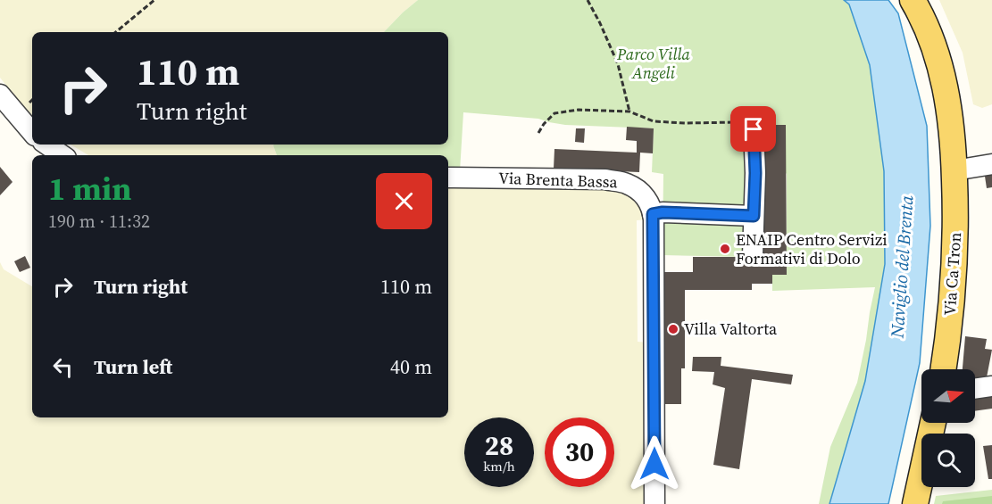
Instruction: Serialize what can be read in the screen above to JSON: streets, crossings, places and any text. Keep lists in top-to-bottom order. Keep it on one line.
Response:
{"streets":{"main road":["Via Ca Tron"],"street":["Via Brenta Bassa"]},"water":["Naviglio del Brenta"],"parks":["Parco Villa Angeli"],"places":["ENAIP Centro Servizi Formativi di Dolo","Villa Valtorta"],"north":"right","page":{"turn":["110 m","Turn right"],"heading":["1 min","190 m · 11:32"],"list":[{"name":"Turn right","value":"110 m"},{"name":"Turn left","value":"40 m"}],"speed":"28 km/h","limit":"30"}}
